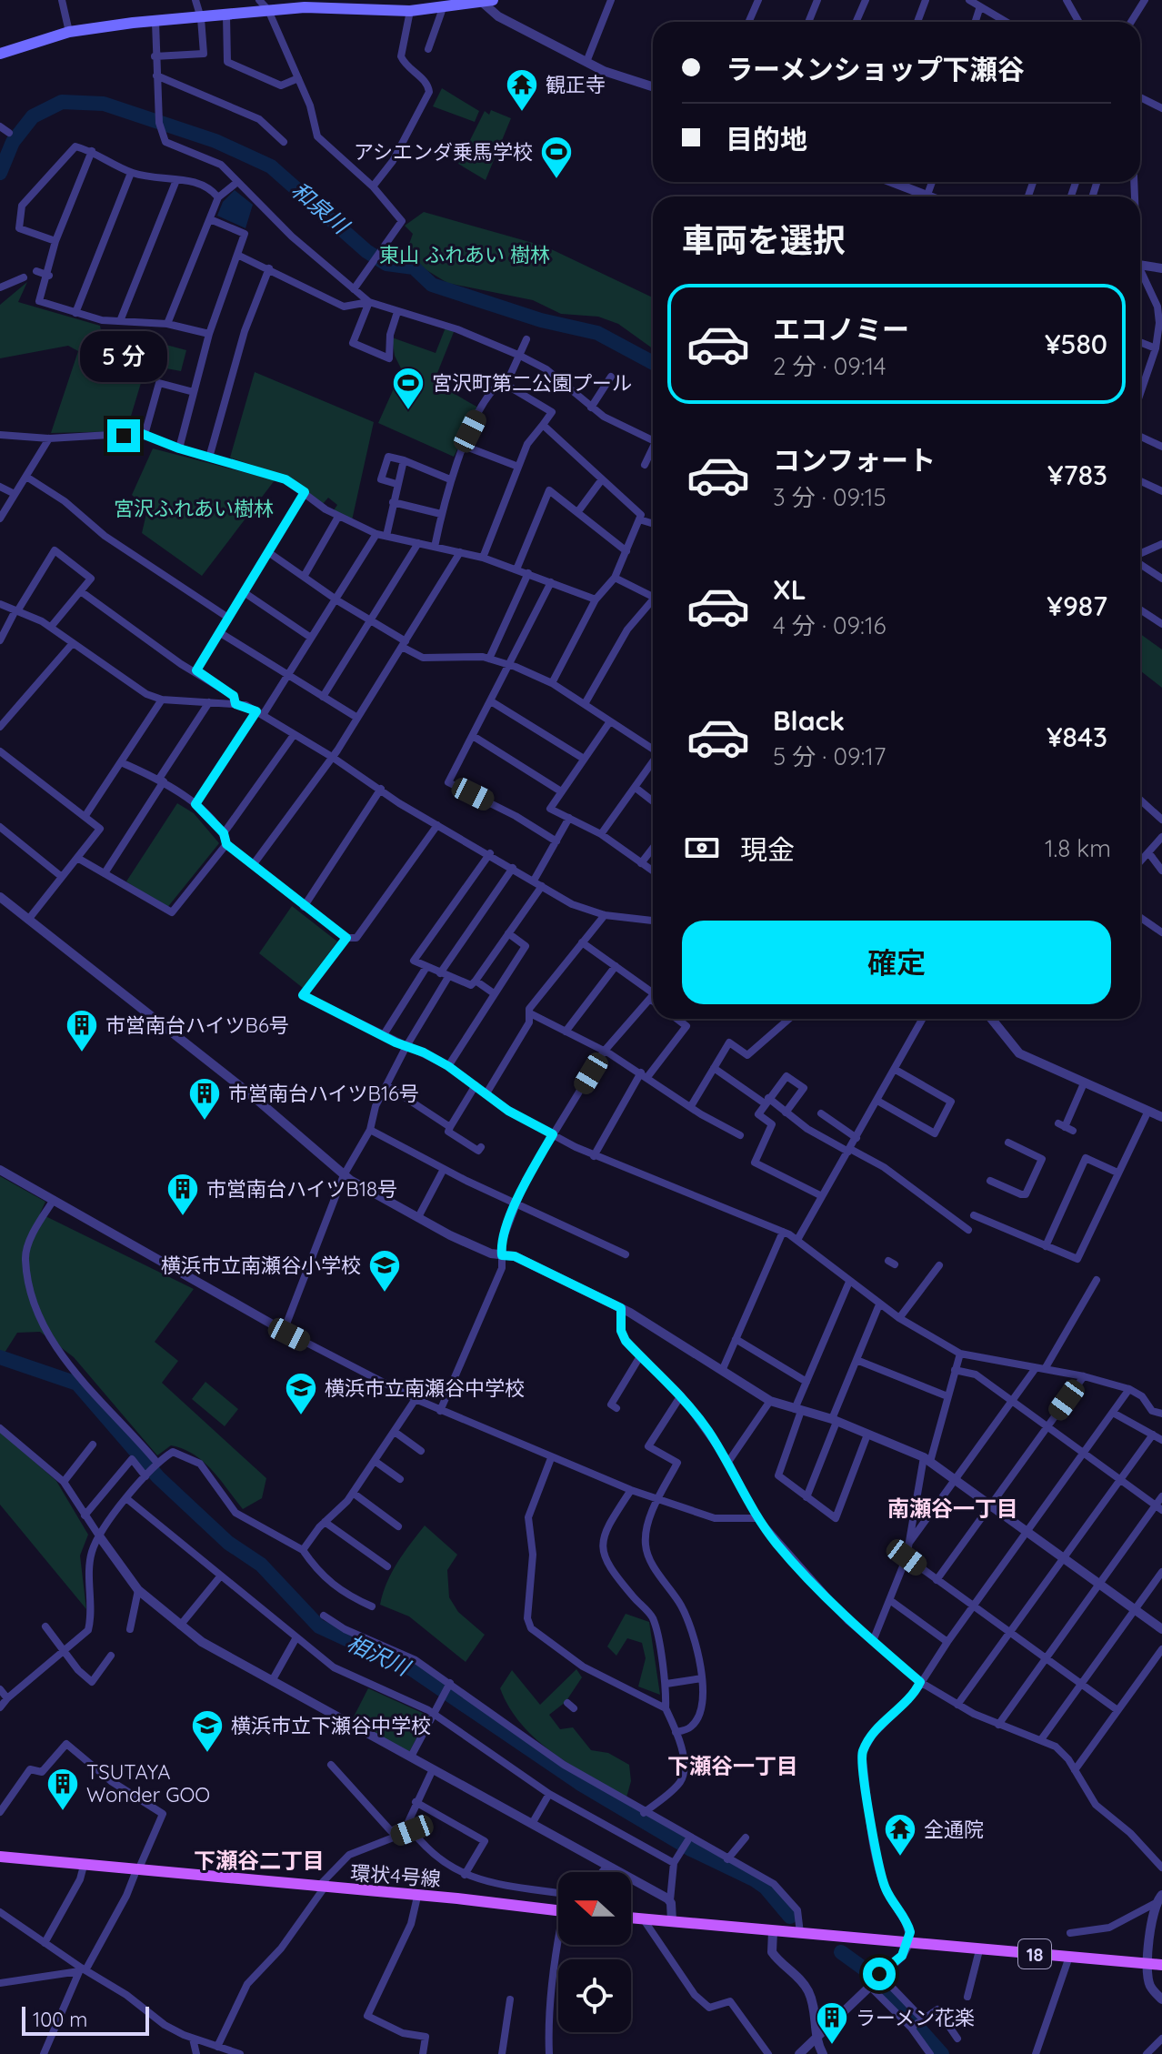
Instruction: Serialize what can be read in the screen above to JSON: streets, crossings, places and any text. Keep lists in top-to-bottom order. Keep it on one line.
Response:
{"streets":{"main road":["環状4号線","18"]},"districts":["南瀬谷一丁目","下瀬谷一丁目","下瀬谷二丁目"],"water":["和泉川","相沢川"],"parks":["東山 ふれあい 樹林","宮沢ふれあい樹林"],"places":{"temple":["観正寺","全通院"],"sports":["アシエンダ乗馬学校","宮沢町第二公園プール"],"building":["市営南台ハイツB6号","市営南台ハイツB16号","市営南台ハイツB18号","TSUTAYA Wonder GOO","ラーメン花楽"],"school or university":["横浜市立南瀬谷小学校","横浜市立南瀬谷中学校","横浜市立下瀬谷中学校"]},"scale_bar":"100 m","north":"left","page":{"banner":["ラーメンショップ下瀬谷","目的地"],"heading":"車両を選択","list":[{"name":"エコノミー","note":"2 分 · 09:14","value":"¥580"},{"name":"コンフォート","note":"3 分 · 09:15","value":"¥783"},{"name":"XL","note":"4 分 · 09:16","value":"¥987"},{"name":"Black","note":"5 分 · 09:17","value":"¥843"}],"bubble":"5 分","pay":["現金","1.8 km"],"buttons":"確定","scale":"100 m"}}
